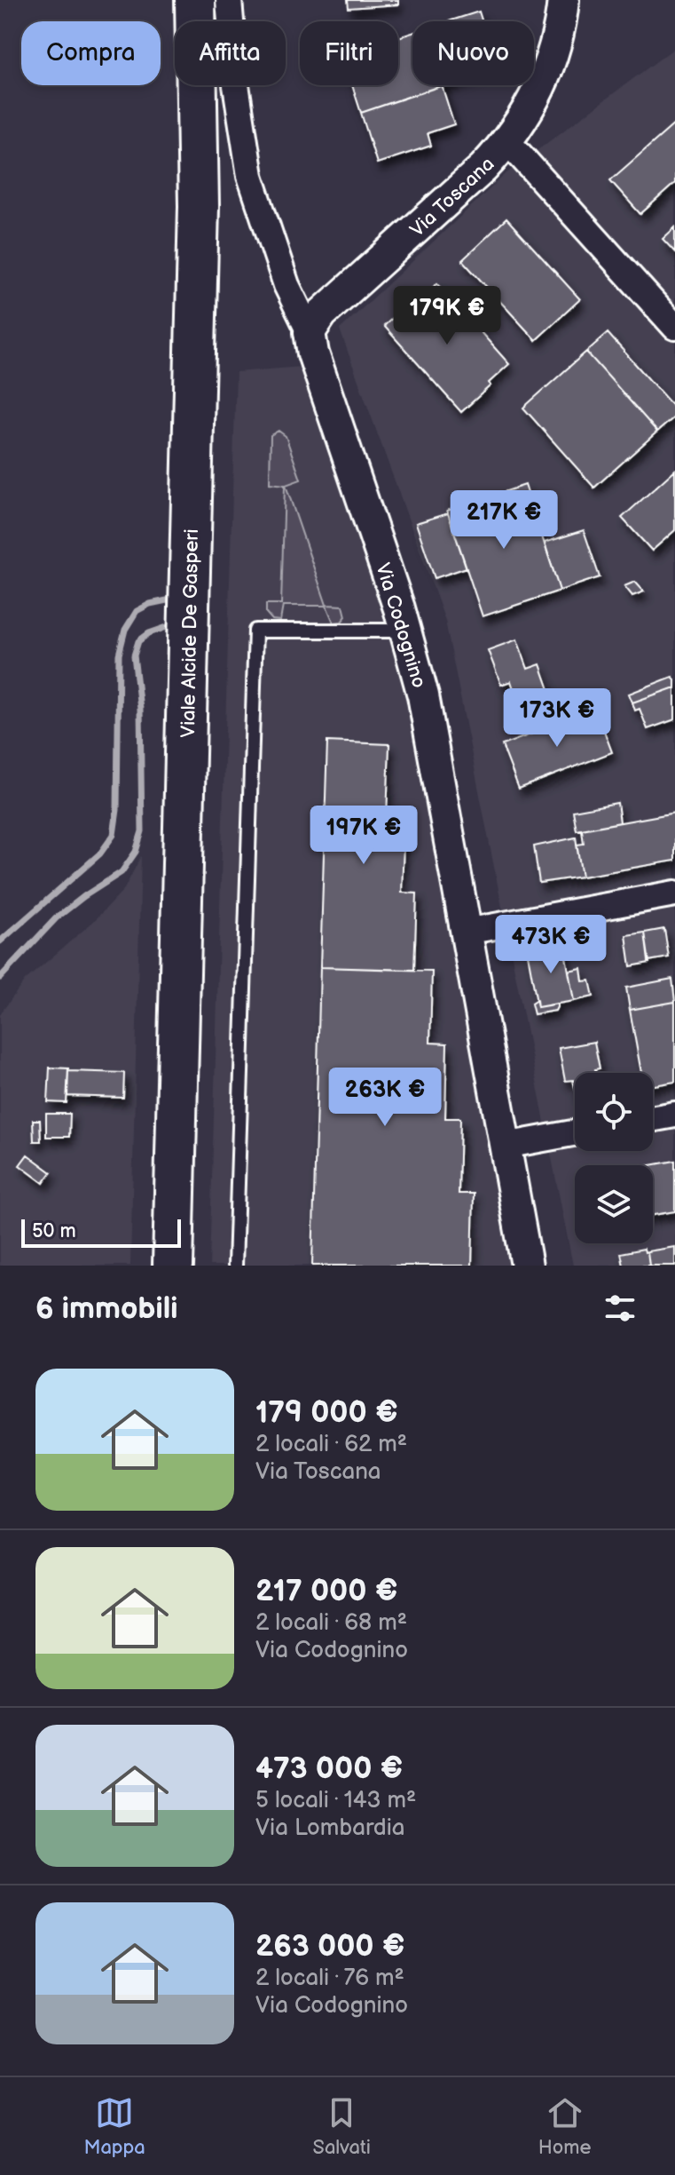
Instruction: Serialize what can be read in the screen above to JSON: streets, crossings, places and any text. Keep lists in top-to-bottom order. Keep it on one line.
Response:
{"streets":{"main road":["Viale Alcide De Gasperi"],"street":["Via Toscana","Via Codognino"]},"crossings":[["Via Toscana","Via Codognino"]],"scale_bar":"50 m","page":{"chip":["Compra","Affitta","Filtri","Nuovo"],"price":["179K €","217K €","173K €","197K €","473K €","263K €"],"scale":"50 m","heading":"6 immobili","list":[{"name":"179 000 €","note":"2 locali · 62 m² · Via Toscana"},{"name":"217 000 €","note":"2 locali · 68 m² · Via Codognino"},{"name":"473 000 €","note":"5 locali · 143 m² · Via Lombardia"},{"name":"263 000 €","note":"2 locali · 76 m² · Via Codognino"}],"tabs":["Mappa","Salvati","Home"]}}
